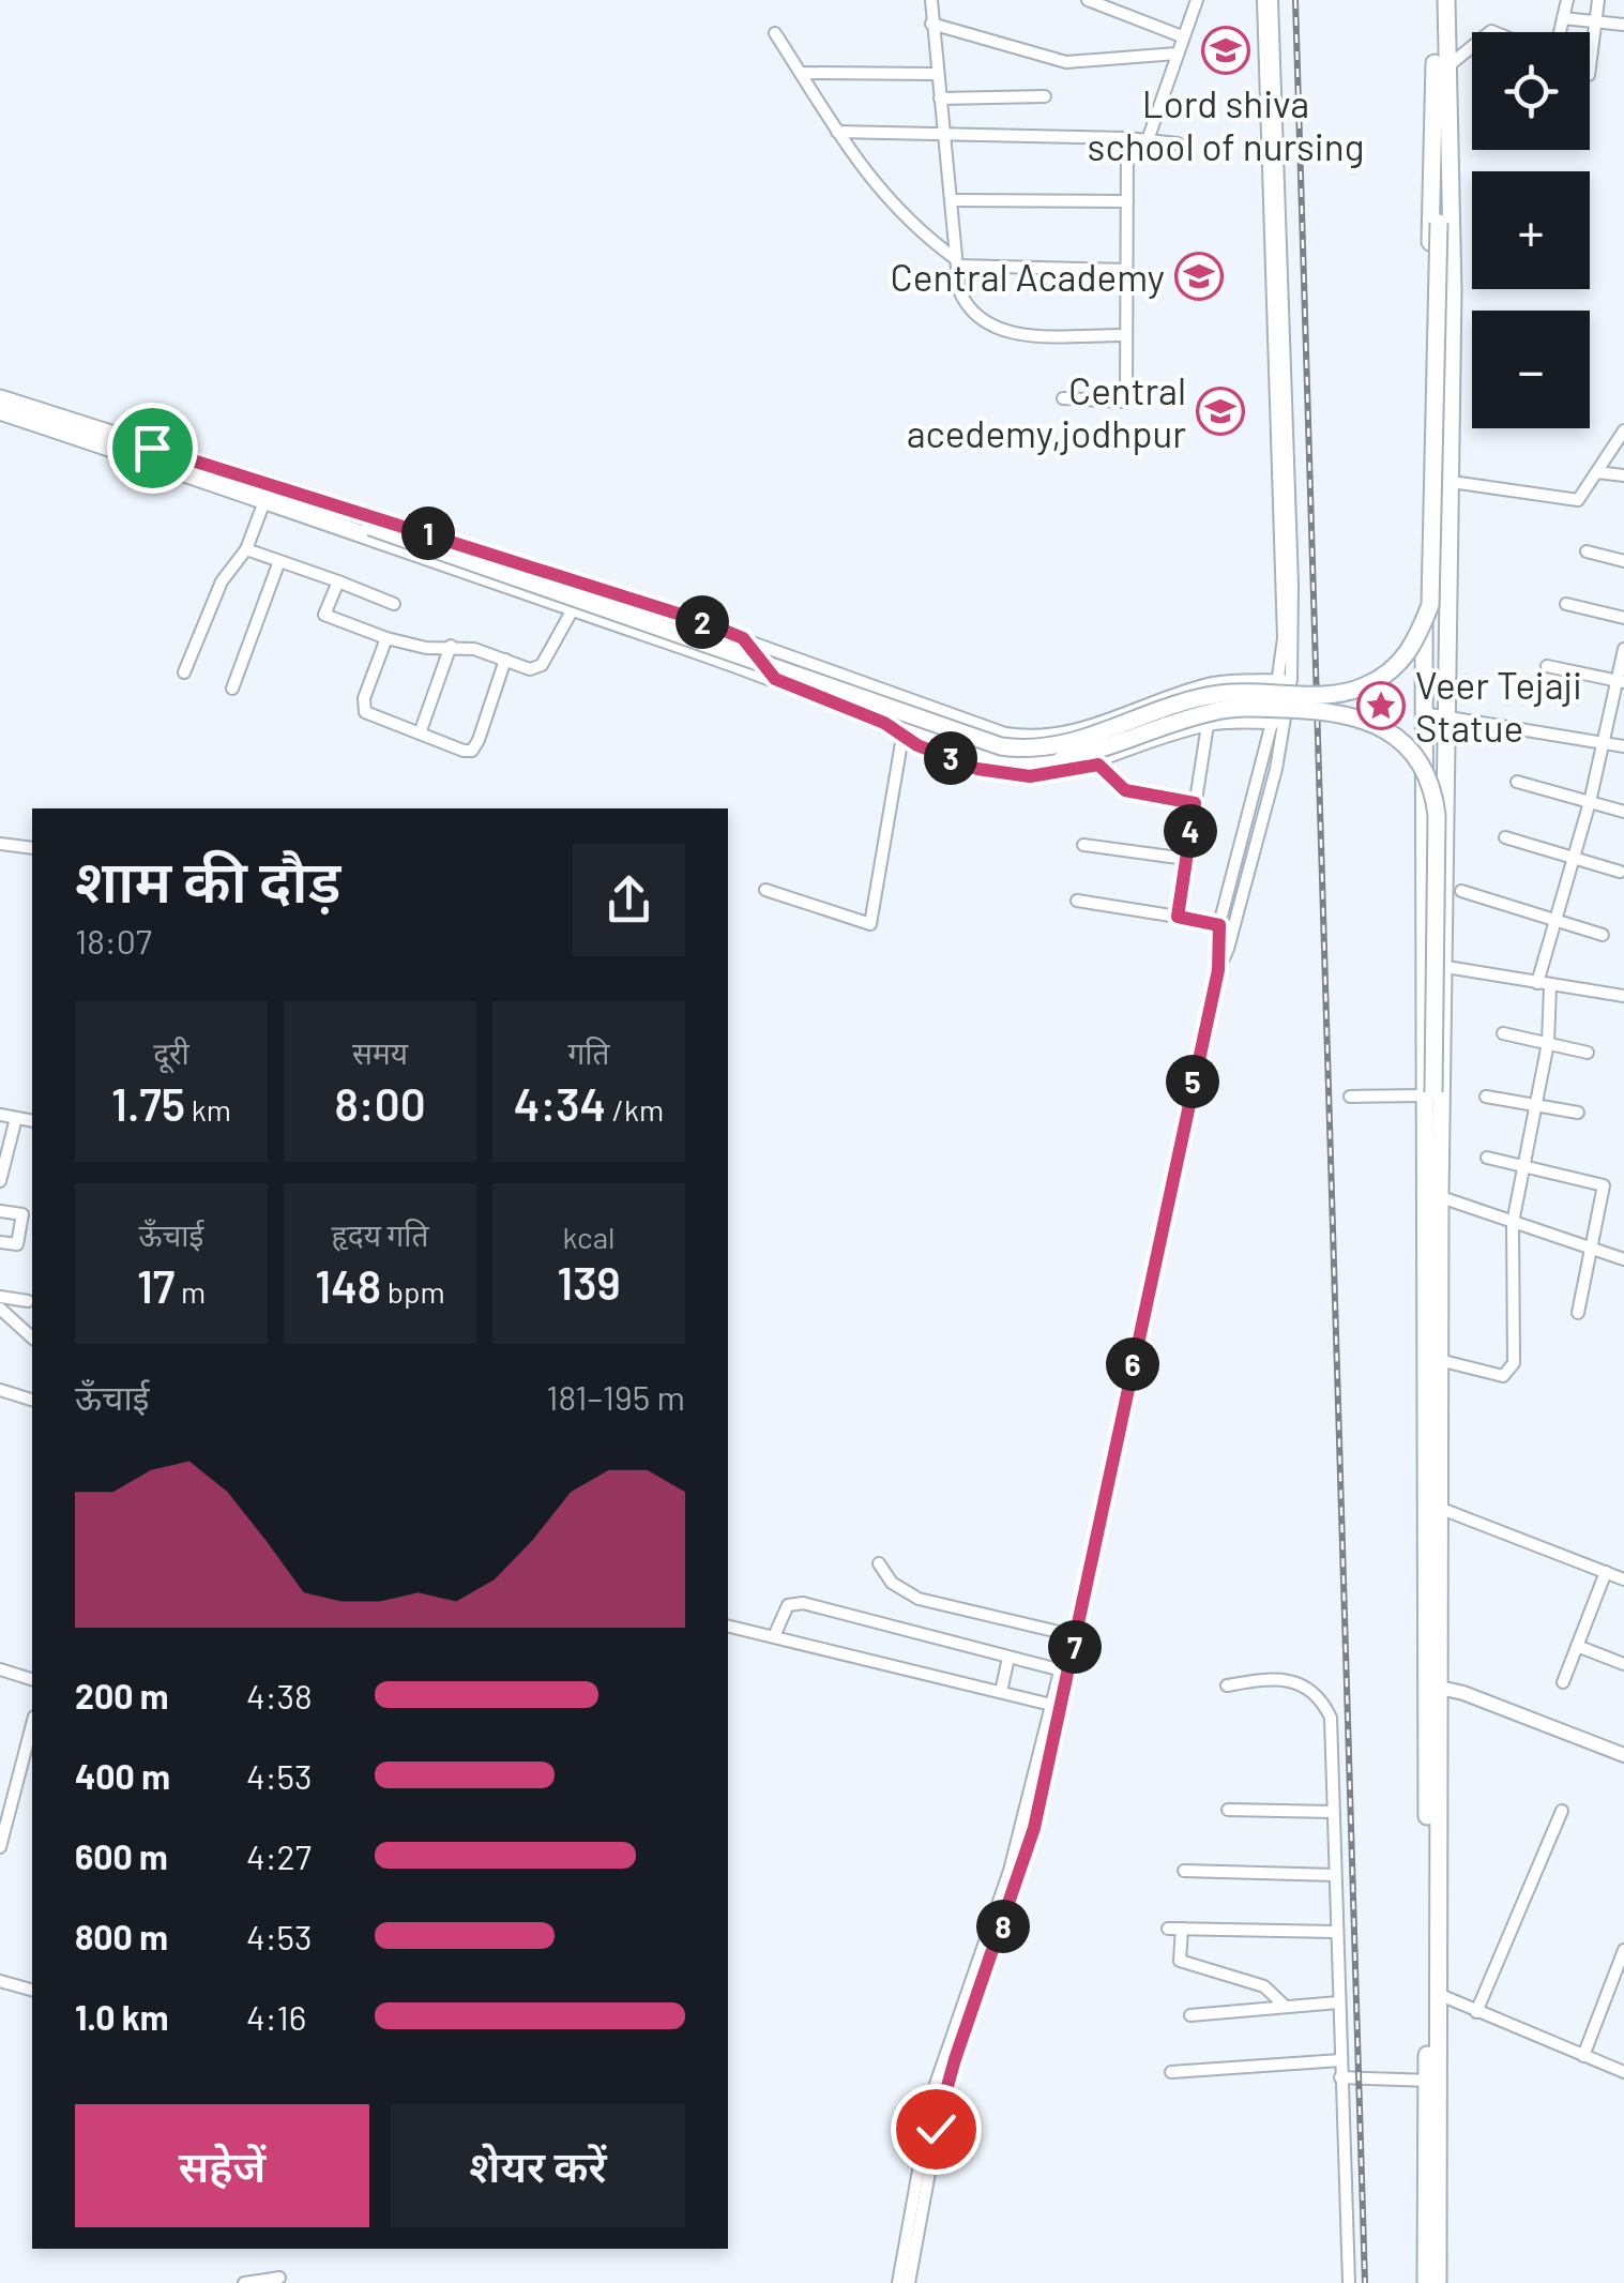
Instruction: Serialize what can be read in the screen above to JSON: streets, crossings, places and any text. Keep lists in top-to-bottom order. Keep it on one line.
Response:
{"places":{"school or university":["Lord shiva school of nursing","Central Academy","Central acedemy,jodhpur"],"place":["Veer Tejaji Statue"]},"page":{"map_buttons":["+","−"],"pins":["1","2","3","4","5","6","7","8"],"heading":["शाम की दौड़","18:07"],"stats":[["दूरी","1.75 km"],["समय","8:00"],["गति","4:34 /km"],["ऊँचाई","17 m"],["हृदय गति","148 bpm"],["kcal","139"]],"chart":["ऊँचाई","181–195 m"],"list":[{"name":"200 m","note":"4:38"},{"name":"400 m","note":"4:53"},{"name":"600 m","note":"4:27"},{"name":"800 m","note":"4:53"},{"name":"1.0 km","note":"4:16"}],"buttons":["सहेजें","शेयर करें"]}}
